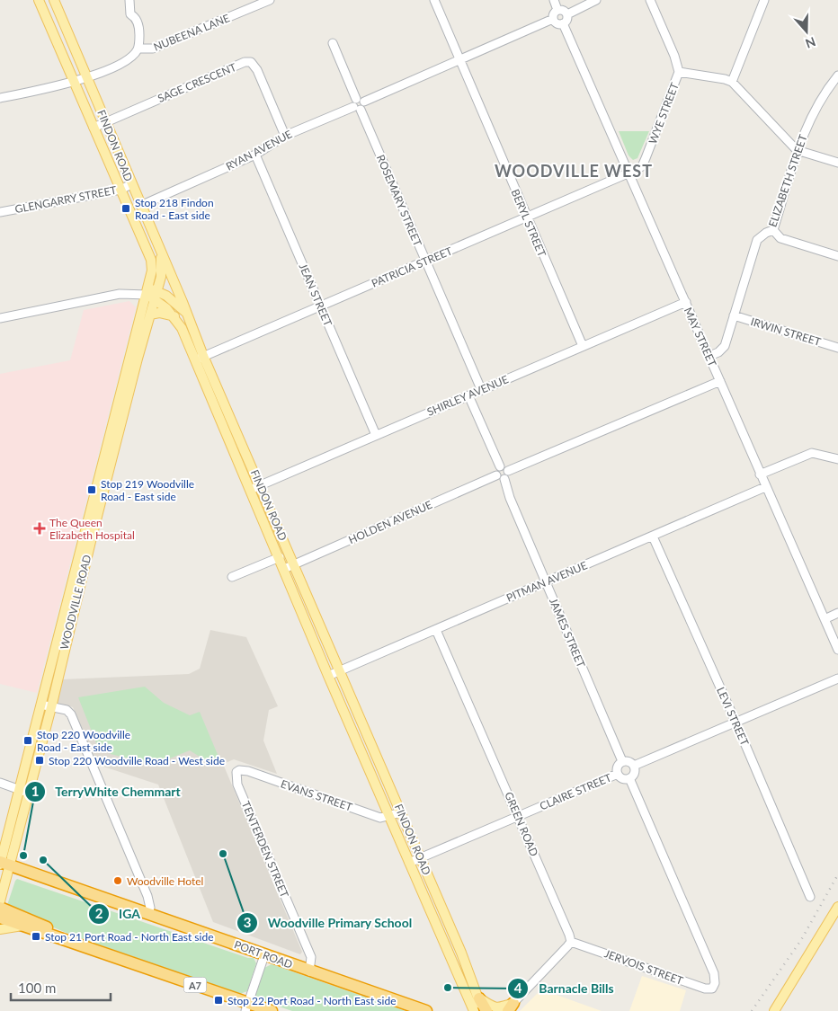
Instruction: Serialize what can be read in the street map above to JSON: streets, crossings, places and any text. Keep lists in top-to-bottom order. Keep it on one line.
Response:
{"streets":{"highway":["PORT ROAD","A7"],"main road":["FINDON ROAD","WOODVILLE ROAD"],"street":["NUBEENA LANE","SAGE CRESCENT","WYE STREET","RYAN AVENUE","ELIZABETH STREET","GLENGARRY STREET","ROSEMARY STREET","BERYL STREET","PATRICIA STREET","JEAN STREET","IRWIN STREET","MAY STREET","SHIRLEY AVENUE","HOLDEN AVENUE","PITMAN AVENUE","JAMES STREET","LEVI STREET","CLAIRE STREET","EVANS STREET","GREEN ROAD","TENTERDEN STREET","JERVOIS STREET"]},"crossings":[["SAGE CRESCENT","FINDON ROAD"],["SAGE CRESCENT","RYAN AVENUE"],["WYE STREET","PATRICIA STREET"],["WYE STREET","MAY STREET"],["FINDON ROAD","RYAN AVENUE"],["FINDON ROAD","GLENGARRY STREET"],["FINDON ROAD","PATRICIA STREET"],["FINDON ROAD","SHIRLEY AVENUE"],["FINDON ROAD","HOLDEN AVENUE"],["FINDON ROAD","PITMAN AVENUE"],["FINDON ROAD","WOODVILLE ROAD"],["FINDON ROAD","CLAIRE STREET"],["FINDON ROAD","EVANS STREET"],["RYAN AVENUE","ROSEMARY STREET"],["RYAN AVENUE","BERYL STREET"],["RYAN AVENUE","JEAN STREET"],["RYAN AVENUE","MAY STREET"],["ELIZABETH STREET","IRWIN STREET"],["ELIZABETH STREET","MAY STREET"],["ROSEMARY STREET","PATRICIA STREET"],["ROSEMARY STREET","SHIRLEY AVENUE"],["BERYL STREET","PATRICIA STREET"],["BERYL STREET","SHIRLEY AVENUE"],["PATRICIA STREET","JEAN STREET"],["PATRICIA STREET","MAY STREET"],["JEAN STREET","SHIRLEY AVENUE"],["MAY STREET","SHIRLEY AVENUE"],["MAY STREET","PITMAN AVENUE"],["HOLDEN AVENUE","JAMES STREET"],["PITMAN AVENUE","JAMES STREET"],["PITMAN AVENUE","LEVI STREET"],["PITMAN AVENUE","GREEN ROAD"],["WOODVILLE ROAD","PORT ROAD"],["JAMES STREET","CLAIRE STREET"],["JAMES STREET","JERVOIS STREET"],["CLAIRE STREET","GREEN ROAD"],["CLAIRE STREET","JERVOIS STREET"],["EVANS STREET","TENTERDEN STREET"],["GREEN ROAD","JERVOIS STREET"],["TENTERDEN STREET","PORT ROAD"]],"districts":["WOODVILLE WEST"],"places":{"transit":["Stop 218 Findon Road - East side","Stop 219 Woodville Road - East side","Stop 220 Woodville Road - East side","Stop 220 Woodville Road - West side","Stop 21 Port Road - North East side","Stop 22 Port Road - North East side"],"health":["The Queen Elizabeth Hospital"],"other":["Woodville Primary School","TerryWhite Chemmart","IGA","Woodville Hotel","Barnacle Bills"]},"scale_bar":"100 m","north":"bottom"}
